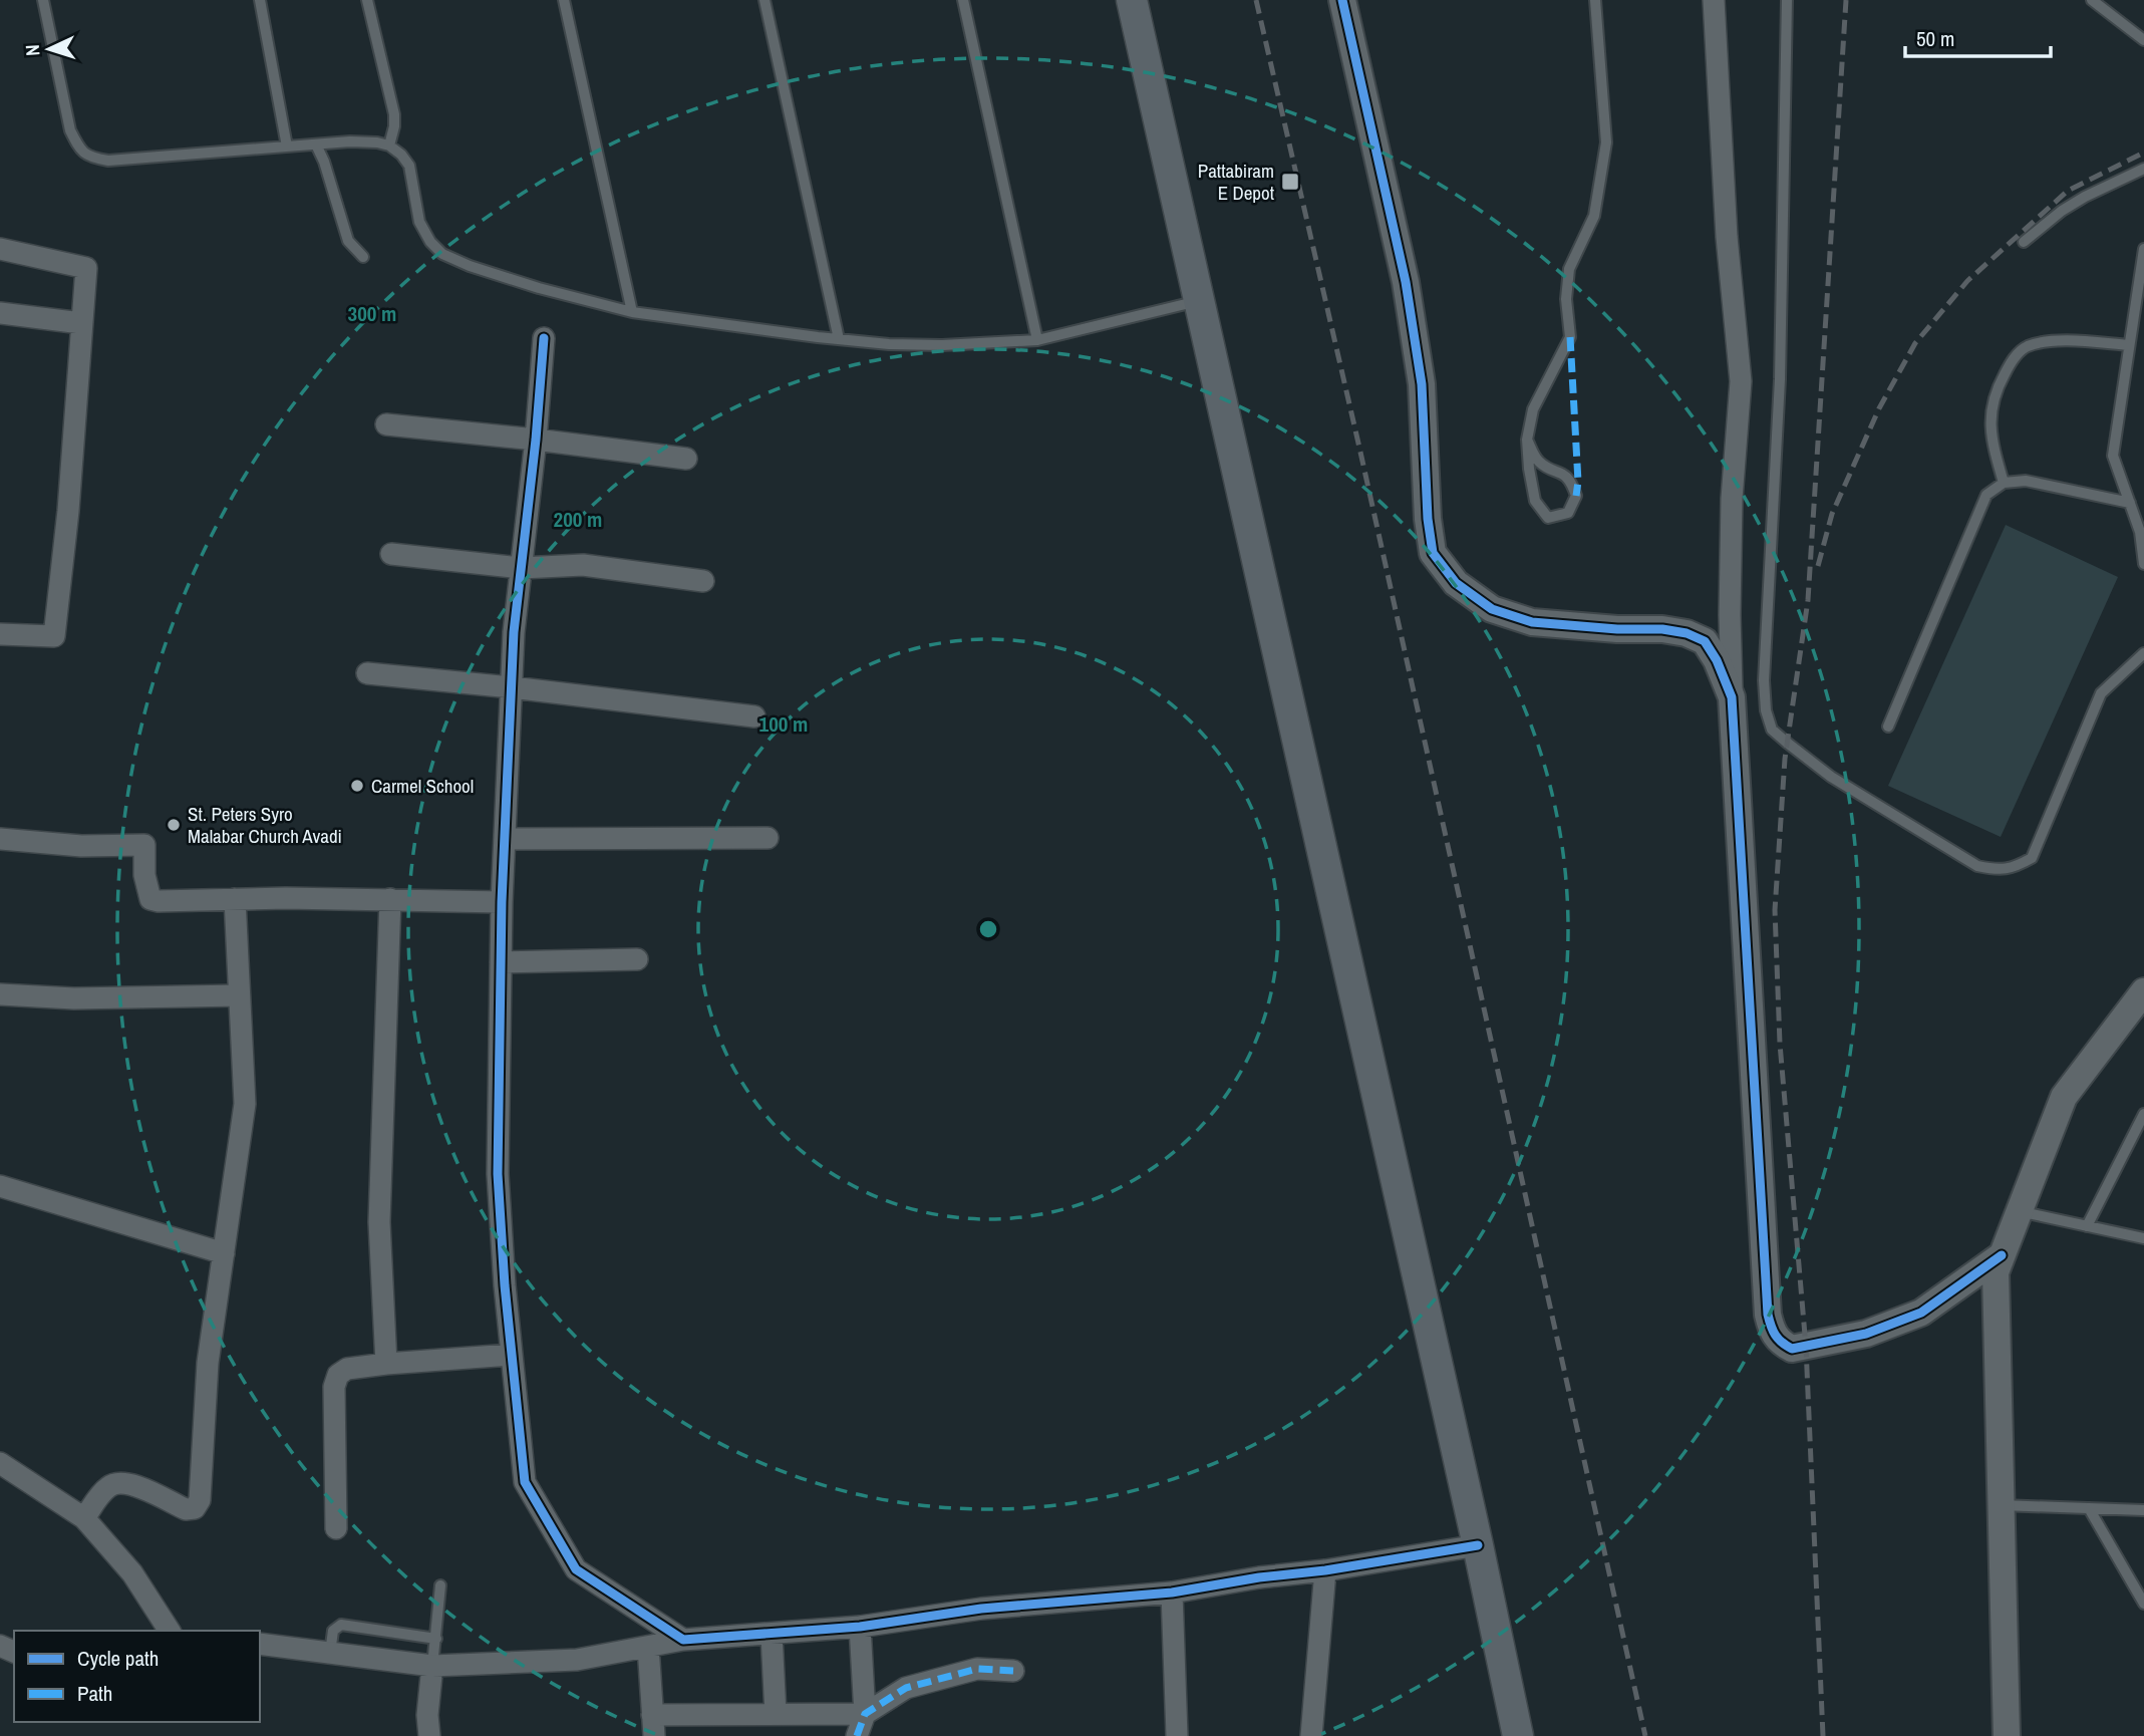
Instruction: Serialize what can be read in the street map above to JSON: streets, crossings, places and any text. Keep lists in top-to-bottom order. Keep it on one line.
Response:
{"places":{"transit":["Pattabiram E Depot"],"other":["Carmel School","St. Peters Syro Malabar Church Avadi"]},"legend":["Cycle path","Path"],"scale_bar":"50 m","north":"left","rings":["300 m","200 m","100 m"]}
